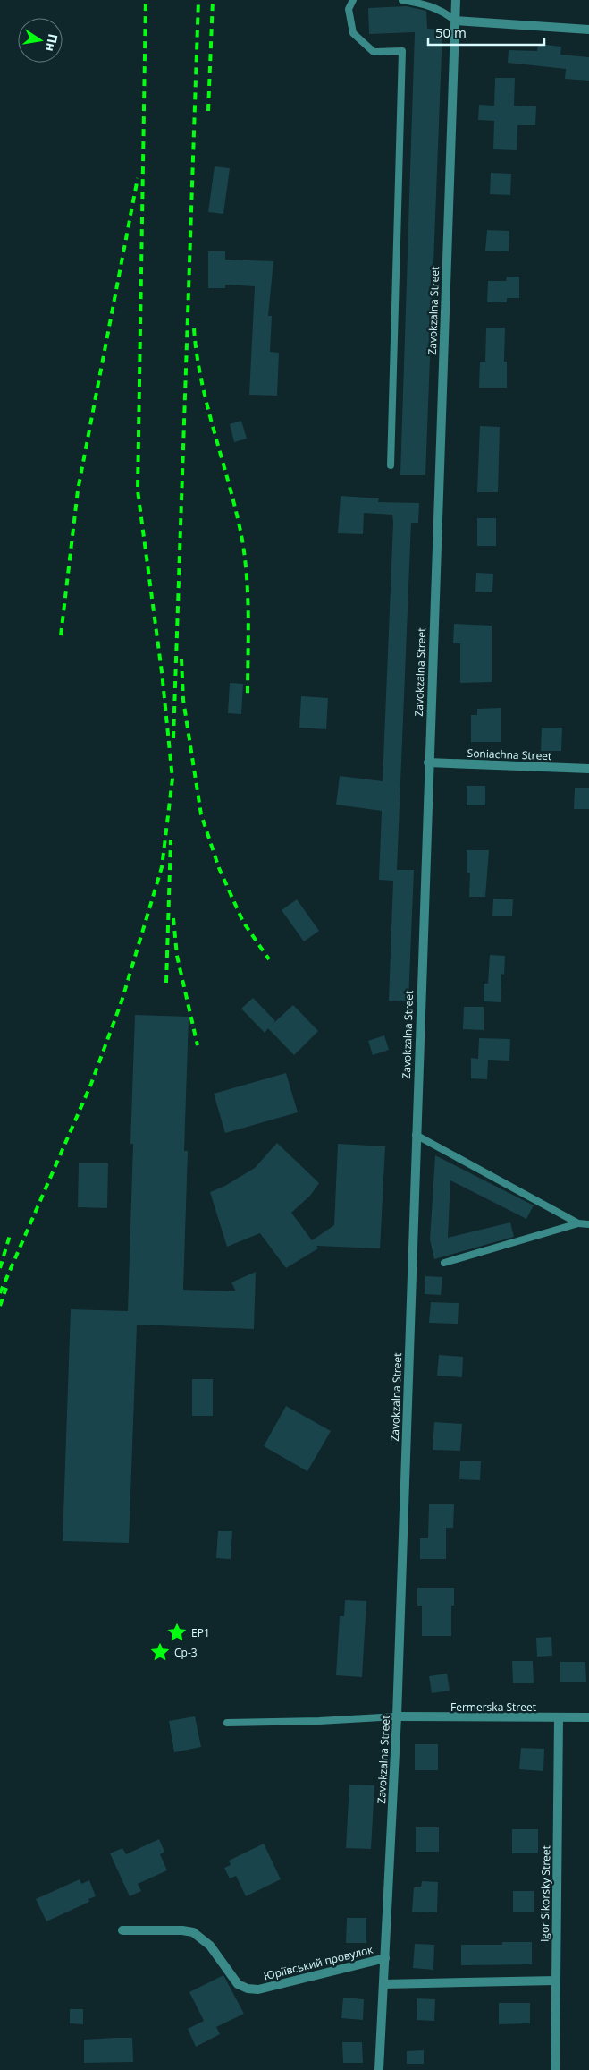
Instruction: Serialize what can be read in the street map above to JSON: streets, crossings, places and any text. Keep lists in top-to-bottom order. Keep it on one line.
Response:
{"streets":{"street":["Zavokzalna Street","Soniachna Street","Fermerska Street","Igor Sikorsky Street","Юріївський провулок"]},"crossings":[["Zavokzalna Street","Soniachna Street"],["Zavokzalna Street","Fermerska Street"],["Zavokzalna Street","Юріївський провулок"],["Fermerska Street","Igor Sikorsky Street"]],"places":{"place":["ЕР1","Ср-3"]},"scale_bar":"50 m","north":"right"}
